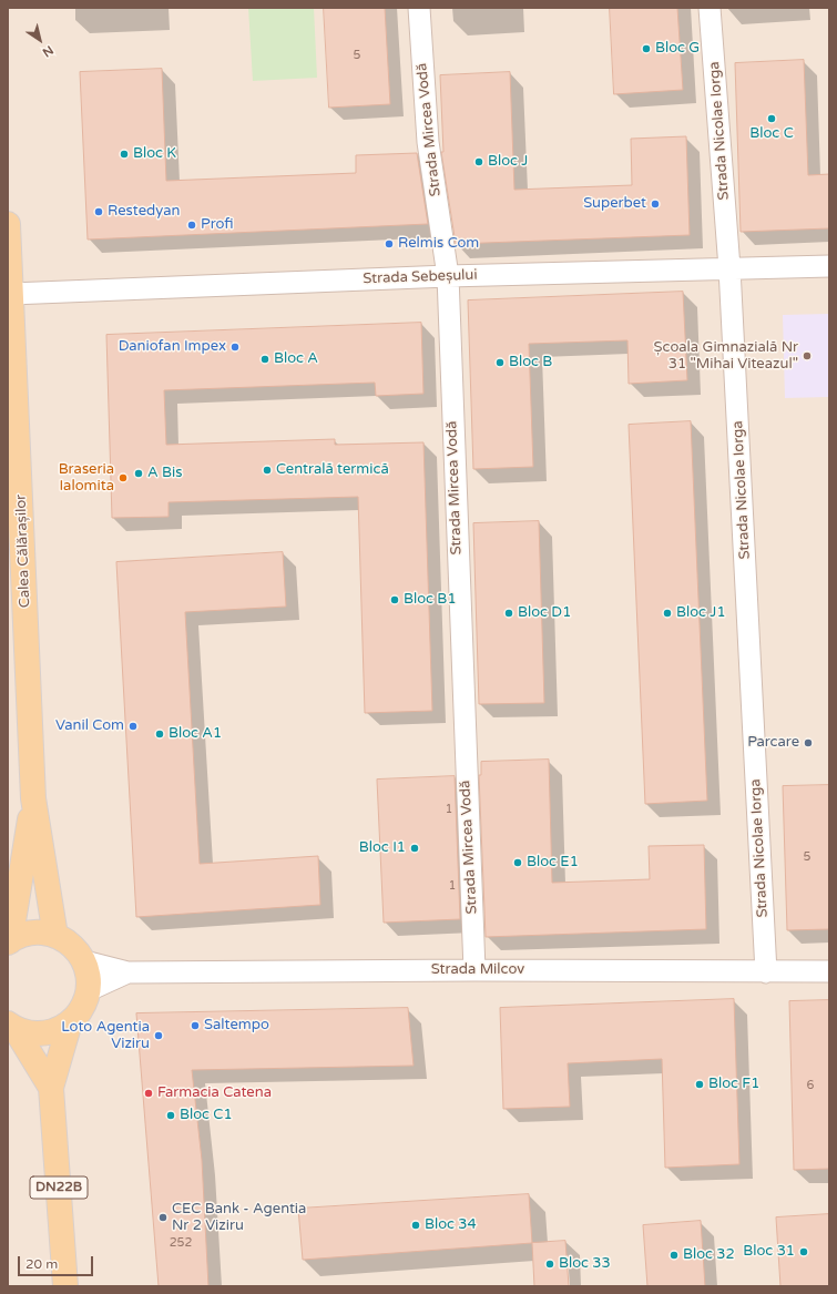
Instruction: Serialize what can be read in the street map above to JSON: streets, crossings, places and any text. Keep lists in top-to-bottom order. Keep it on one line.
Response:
{"streets":{"main road":["Calea Călărașilor","DN22B"],"street":["Strada Mircea Vodă","Strada Nicolae Iorga","Strada Sebeșului","Strada Milcov"]},"crossings":[["Strada Mircea Vodă","Strada Sebeșului"],["Strada Mircea Vodă","Strada Milcov"],["Strada Nicolae Iorga","Strada Sebeșului"],["Strada Nicolae Iorga","Strada Milcov"],["Strada Sebeșului","Calea Călărașilor"],["Calea Călărașilor","DN22B"],["Strada Milcov","DN22B"]],"places":["Bloc G","Bloc C","Bloc K","Bloc J","Superbet","Restedyan","Profi","Relmis Com","Daniofan Impex","Școala Gimnazială Nr 31 \"Mihai Viteazul\"","Bloc A","Bloc B","Centrală termică","A Bis","Braseria Ialomita","Bloc B1","Bloc D1","Bloc J1","Vanil Com","Bloc A1","Parcare","Bloc I1","Bloc E1","Saltempo","Loto Agentia Viziru","Bloc F1","Farmacia Catena","Bloc C1","CEC Bank - Agentia Nr 2 Viziru","Bloc 34","Bloc 31","Bloc 32","Bloc 33"],"house_numbers":["5","1","5","1","6","252"],"scale_bar":"20 m","north":"bottom right"}
